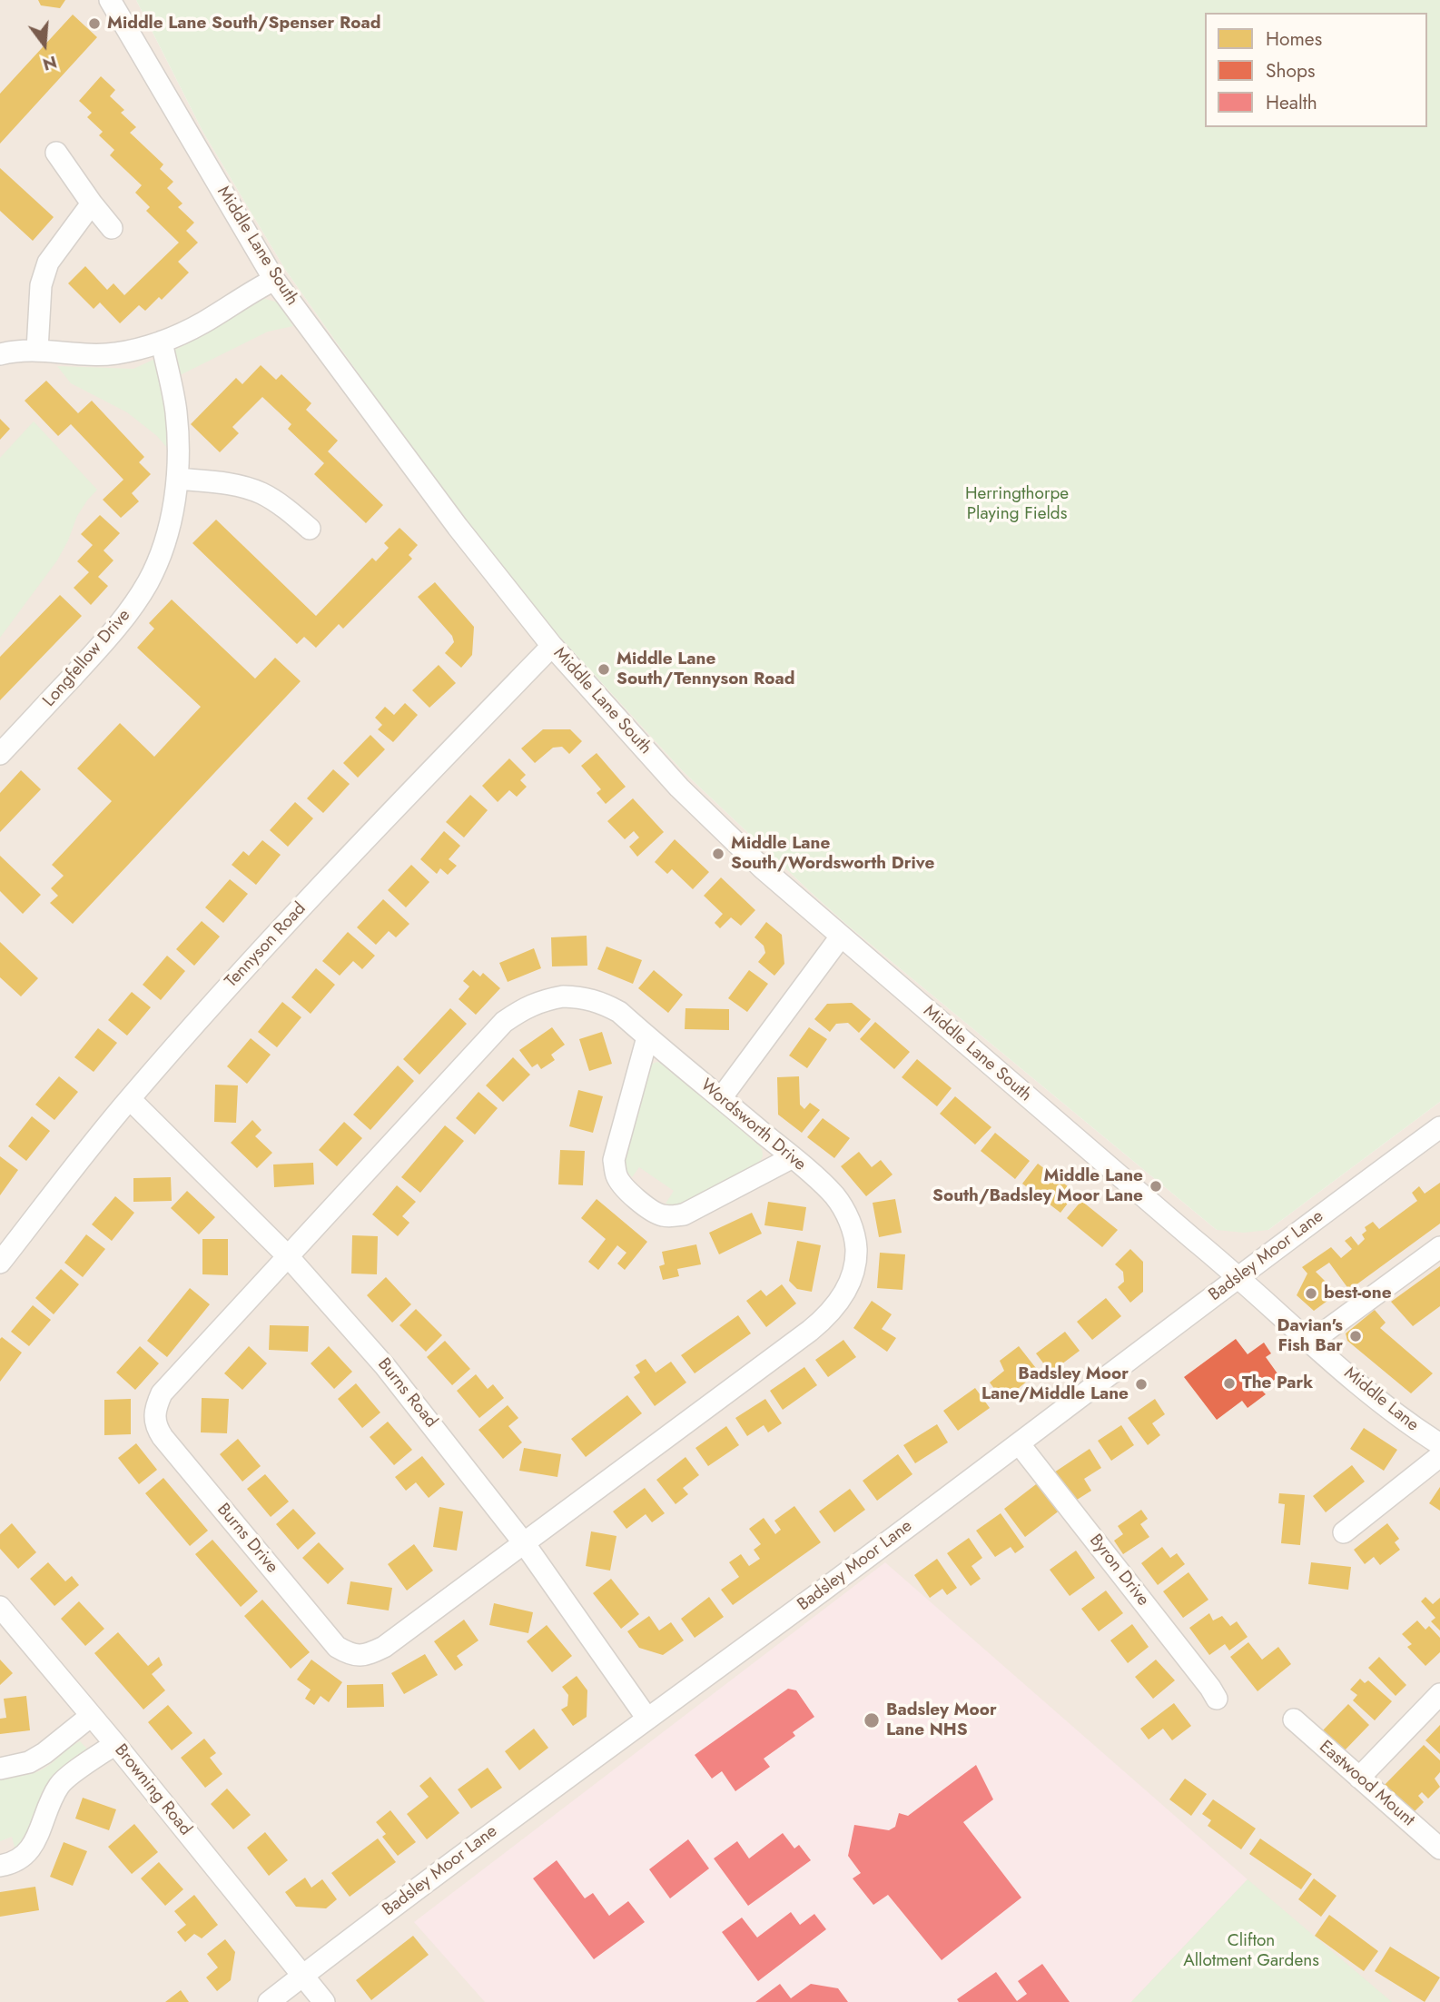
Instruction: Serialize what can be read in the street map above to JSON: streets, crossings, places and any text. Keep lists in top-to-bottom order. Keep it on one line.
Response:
{"streets":{"street":["Middle Lane South","Longfellow Drive","Tennyson Road","Wordsworth Drive","Badsley Moor Lane","Burns Road","Middle Lane","Burns Drive","Byron Drive","Eastwood Mount","Browning Road"]},"crossings":[["Middle Lane South","Tennyson Road"],["Middle Lane South","Badsley Moor Lane"],["Middle Lane South","Middle Lane"],["Tennyson Road","Burns Road"],["Wordsworth Drive","Burns Road"],["Wordsworth Drive","Burns Drive"],["Badsley Moor Lane","Burns Road"],["Badsley Moor Lane","Middle Lane"],["Badsley Moor Lane","Byron Drive"],["Badsley Moor Lane","Browning Road"],["Burns Road","Burns Drive"]],"parks":["Herringthorpe Playing Fields","Clifton Allotment Gardens"],"places":["Middle Lane South/Spenser Road","Middle Lane South/Tennyson Road","Middle Lane South/Wordsworth Drive","Middle Lane South/Badsley Moor Lane","best-one","Davian's Fish Bar","The Park","Badsley Moor Lane/Middle Lane","Badsley Moor Lane NHS"],"legend":["Homes","Shops","Health"],"north":"bottom"}
